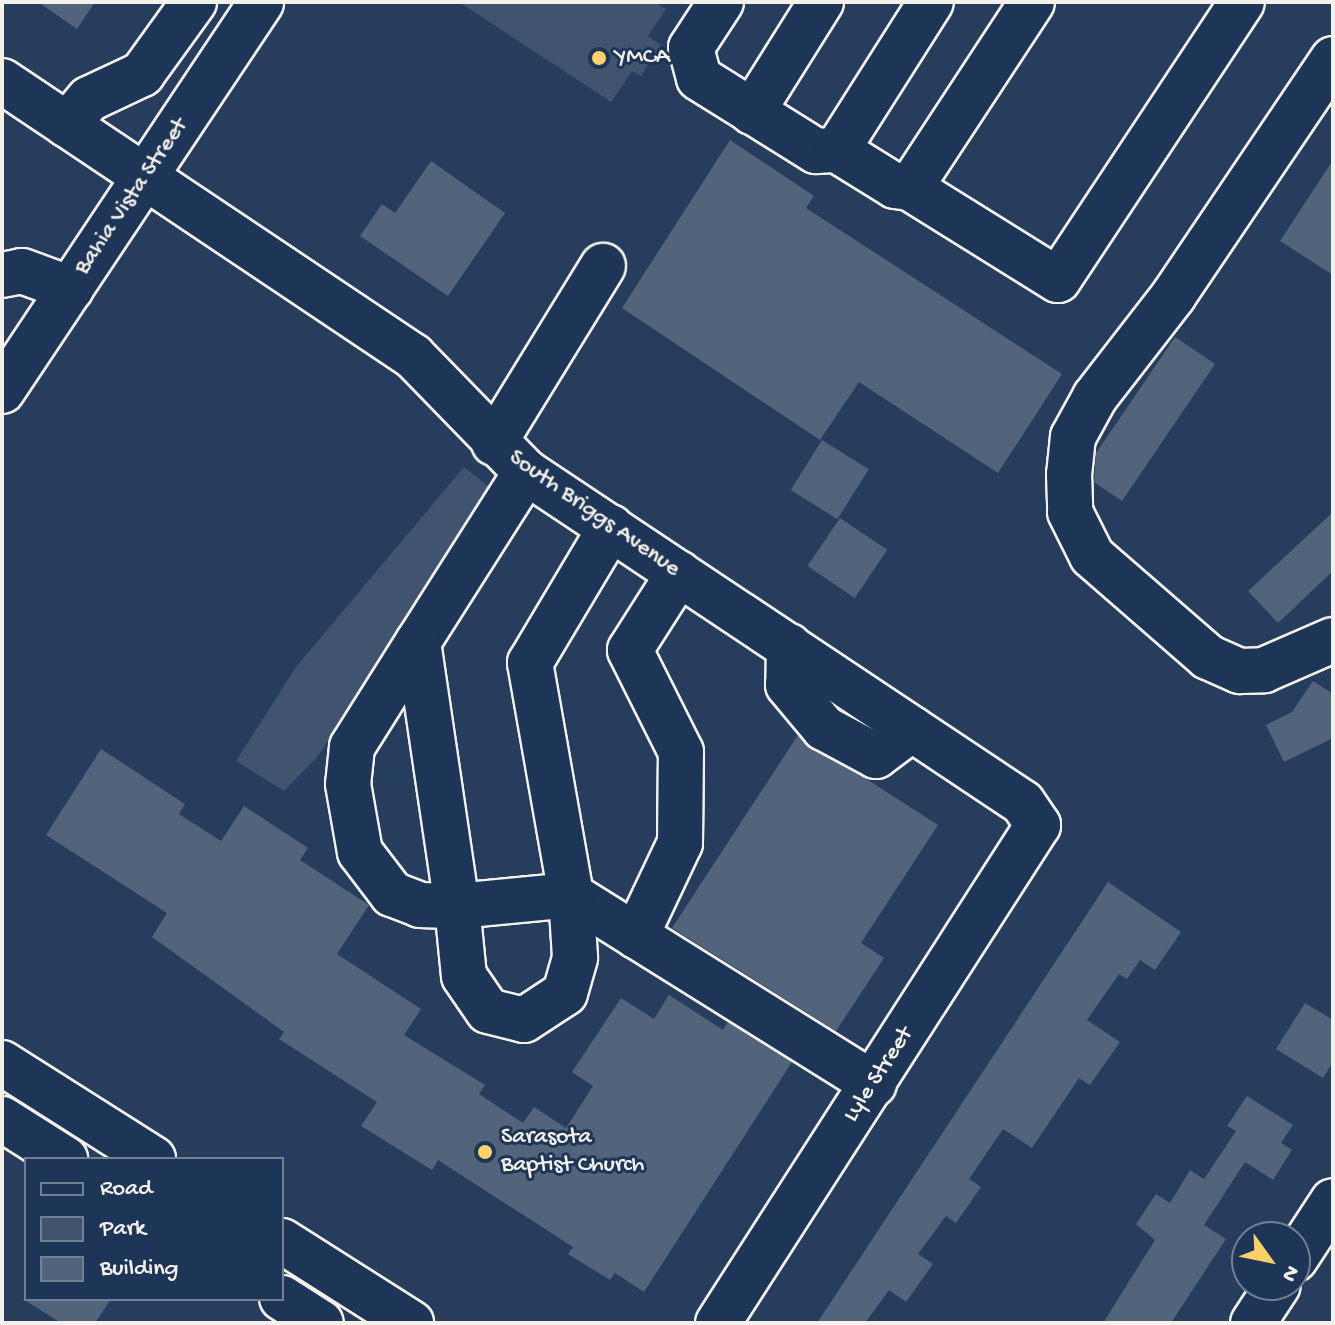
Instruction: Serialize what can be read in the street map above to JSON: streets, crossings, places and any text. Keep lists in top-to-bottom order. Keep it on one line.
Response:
{"streets":{"street":["Bahia Vista Street","South Briggs Avenue","Lyle Street"]},"crossings":[["Bahia Vista Street","South Briggs Avenue"],["South Briggs Avenue","Lyle Street"]],"places":["YMCA","Sarasota Baptist Church"],"legend":["Road","Park","Building"],"north":"bottom right"}
